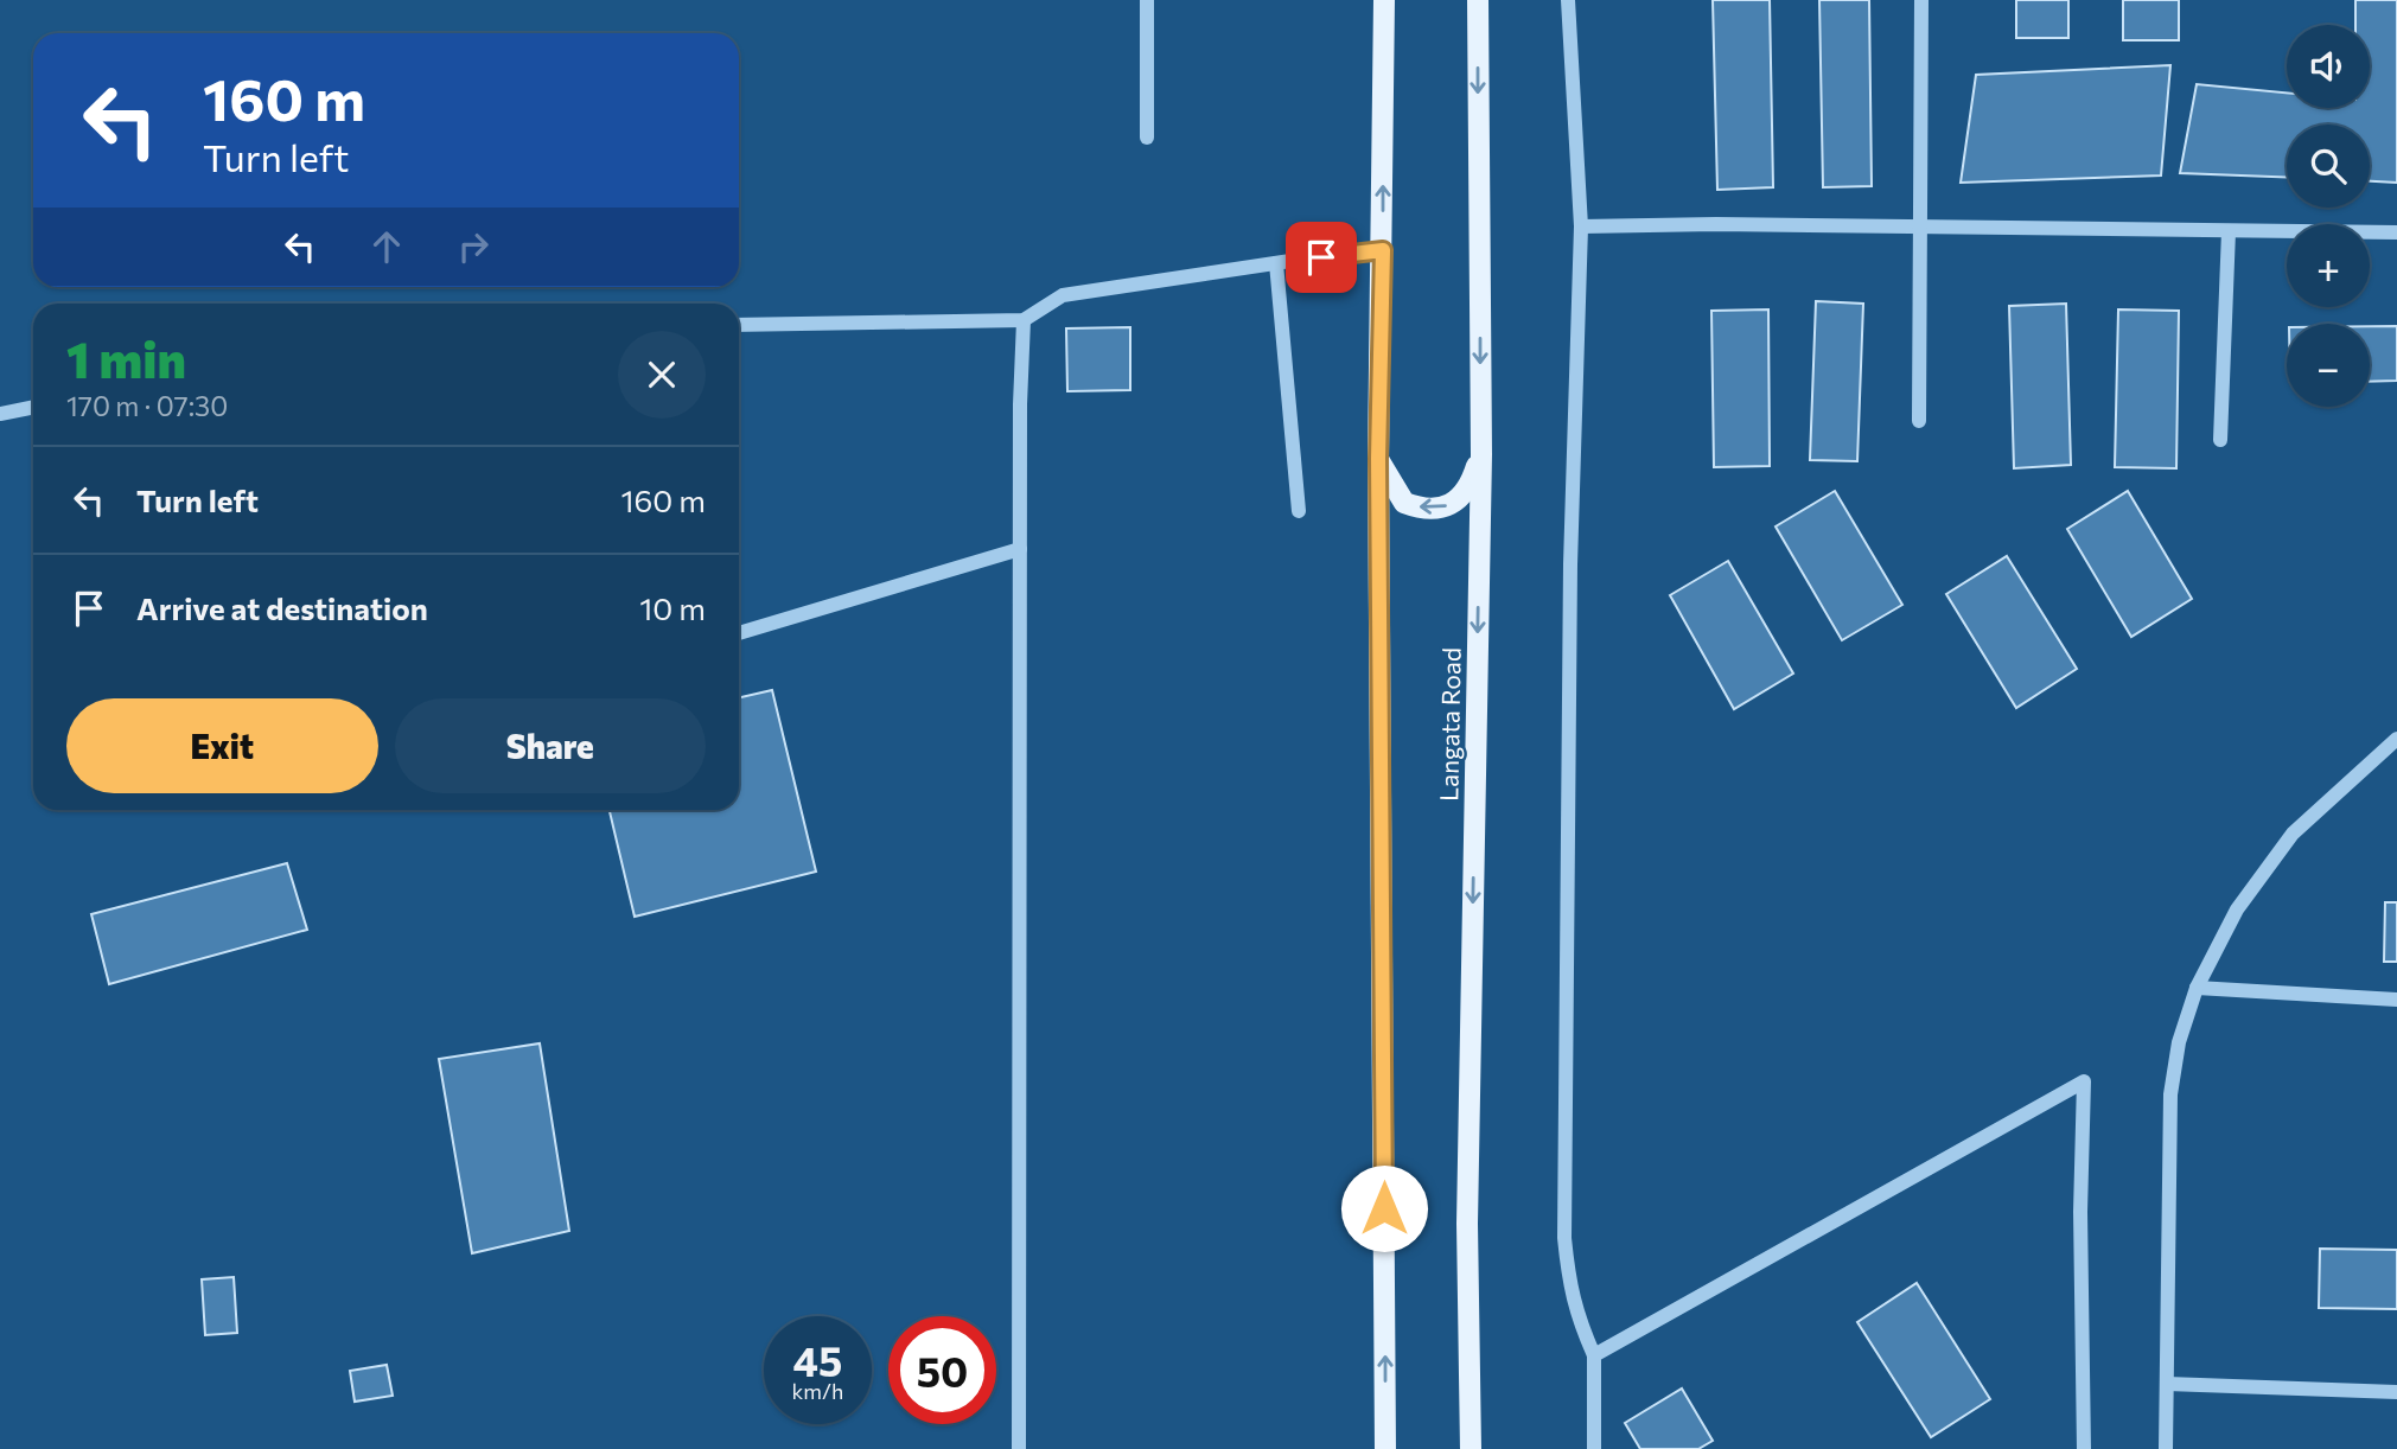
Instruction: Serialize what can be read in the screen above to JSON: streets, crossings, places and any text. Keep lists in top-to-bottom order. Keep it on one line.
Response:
{"streets":{"main road":["Langata Road"]},"page":{"map_buttons":["+","−"],"turn":["160 m","Turn left"],"heading":["1 min","170 m · 07:30"],"list":[{"name":"Turn left","value":"160 m"},{"name":"Arrive at destination","value":"10 m"}],"buttons":["Exit","Share"],"speed":"45 km/h","limit":"50"}}
